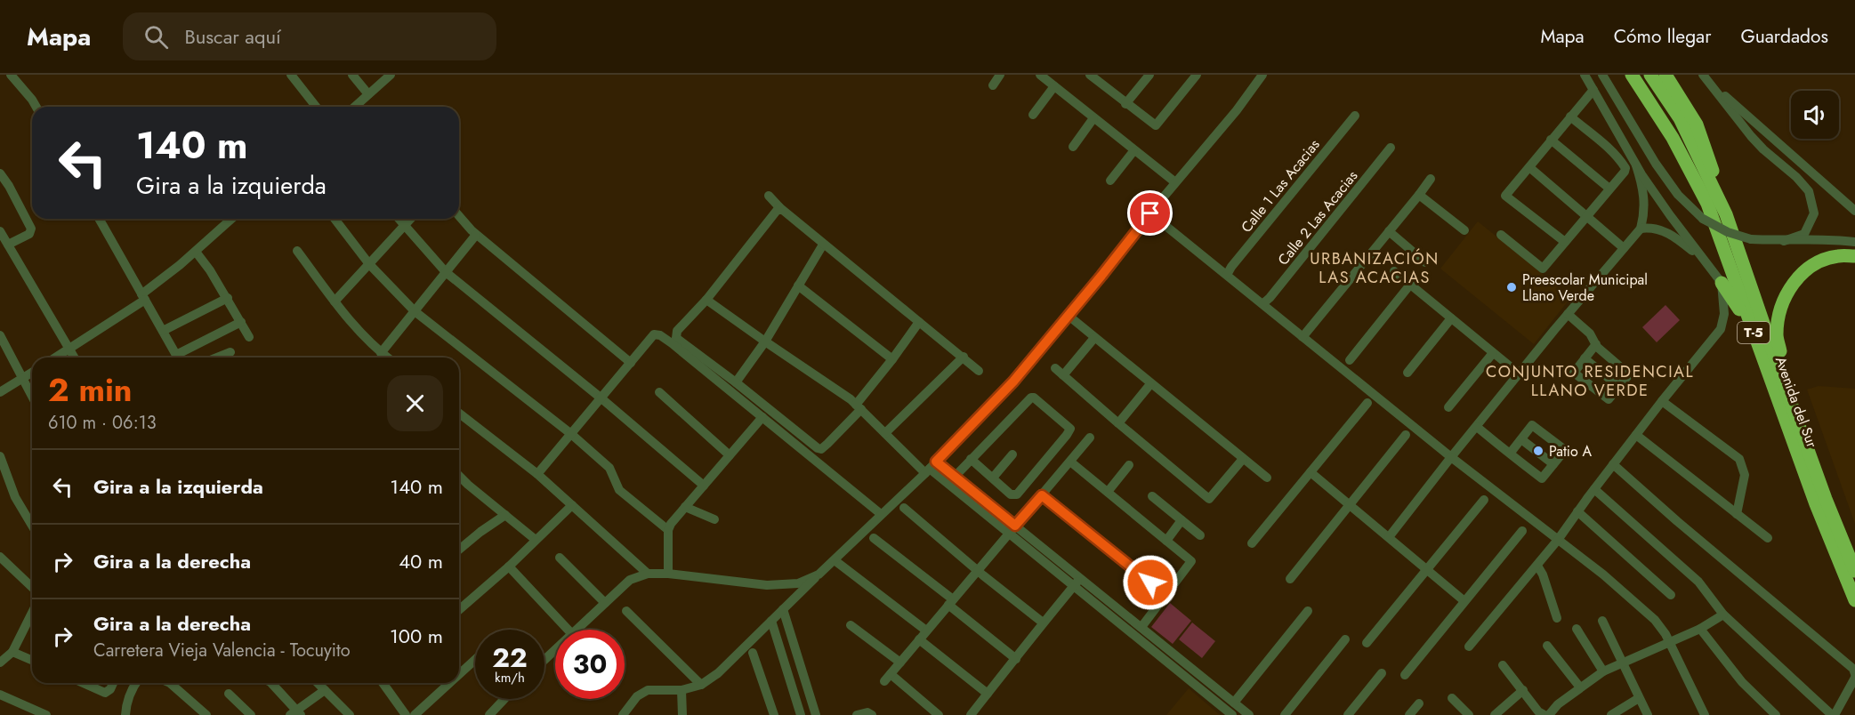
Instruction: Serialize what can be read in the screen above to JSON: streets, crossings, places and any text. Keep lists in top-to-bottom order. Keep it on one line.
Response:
{"streets":{"highway":["T-5","Avenida del Sur"],"street":["Calle 1 Las Acacias","Calle 2 Las Acacias"]},"districts":["URBANIZACIÓN LAS ACACIAS","CONJUNTO RESIDENCIAL LLANO VERDE"],"places":["Preescolar Municipal Llano Verde","Patio A"],"page":{"header":"Mapa","search":"Buscar aquí","nav":["Mapa","Cómo llegar","Guardados"],"turn":["140 m","Gira a la izquierda"],"heading":["2 min","610 m · 06:13"],"list":[{"name":"Gira a la izquierda","value":"140 m"},{"name":"Gira a la derecha","value":"40 m"},{"name":"Gira a la derecha","note":"Carretera Vieja Valencia - Tocuyito","value":"100 m"}],"speed":"22 km/h","limit":"30"}}
